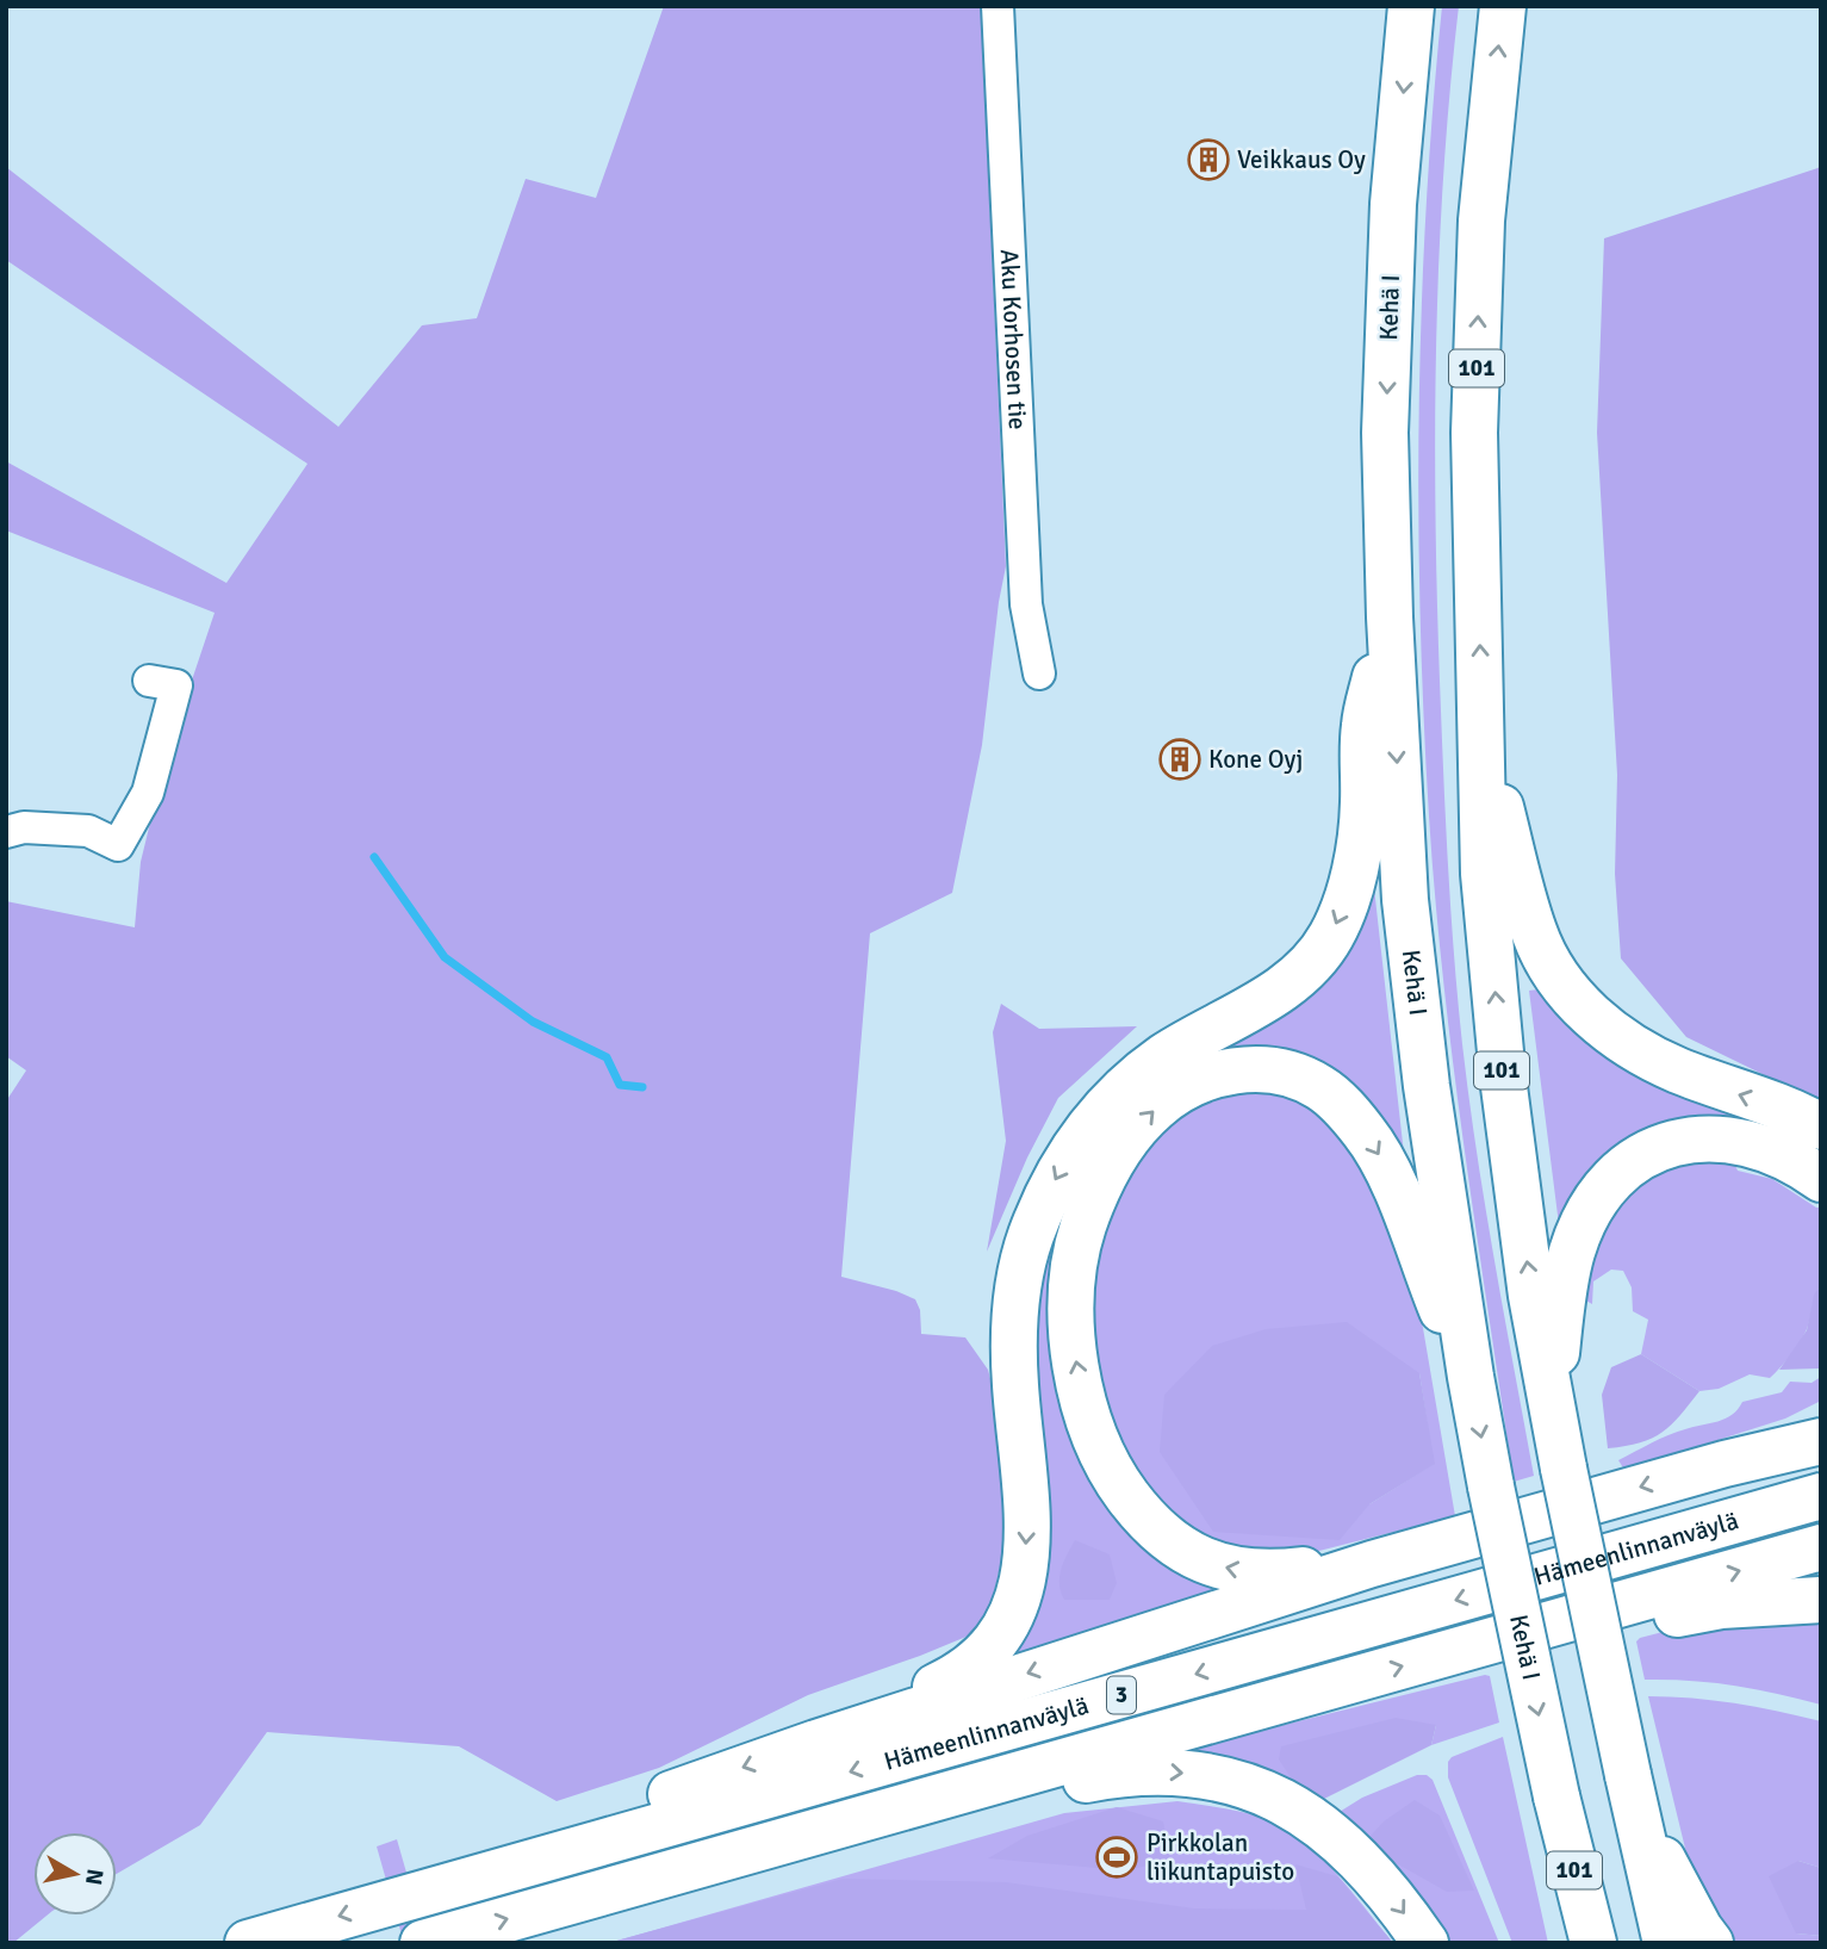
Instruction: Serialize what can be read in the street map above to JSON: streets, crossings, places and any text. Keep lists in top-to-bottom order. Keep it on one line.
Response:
{"streets":{"highway":["Kehä I","101","Hämeenlinnanväylä","3"],"street":["Aku Korhosen tie"]},"places":{"building":["Veikkaus Oy","Kone Oyj"],"sports":["Pirkkolan liikuntapuisto"]},"north":"right"}
